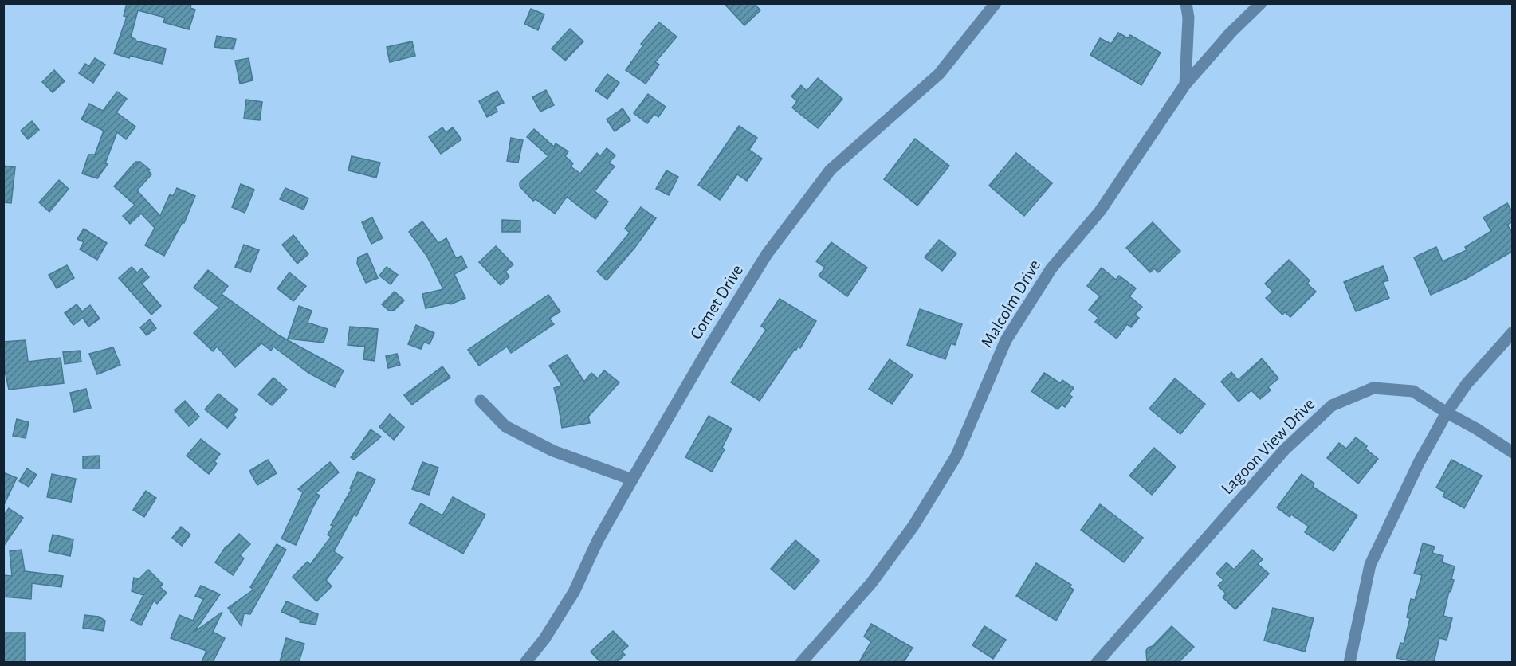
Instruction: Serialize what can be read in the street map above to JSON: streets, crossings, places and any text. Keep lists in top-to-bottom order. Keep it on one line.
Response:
{"streets":{"street":["Comet Drive","Malcolm Drive","Lagoon View Drive"]}}
